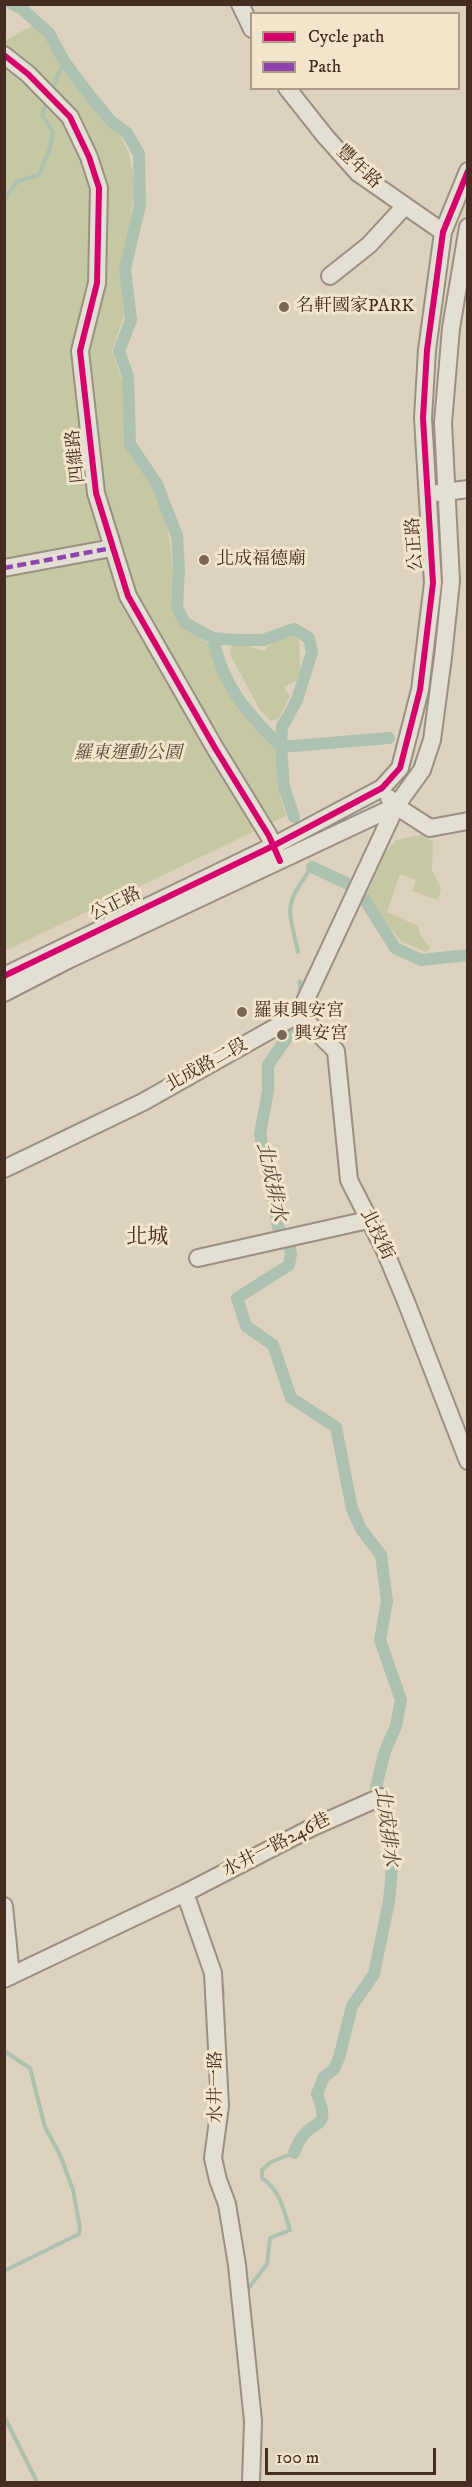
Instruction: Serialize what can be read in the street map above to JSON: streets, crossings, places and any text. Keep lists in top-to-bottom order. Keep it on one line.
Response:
{"streets":{"street":["豐年路","四維路","公正路","北成路二段","北投街","水井一路246巷","水井一路"]},"crossings":[["豐年路","公正路"],["四維路","公正路"],["北成路二段","北投街"],["水井一路246巷","水井一路"]],"districts":["北城"],"water":["北成排水"],"parks":["羅東運動公園"],"places":["名軒國家PARK","北成福德廟","羅東興安宮","興安宮"],"legend":["Cycle path","Path"],"scale_bar":"100 m"}
